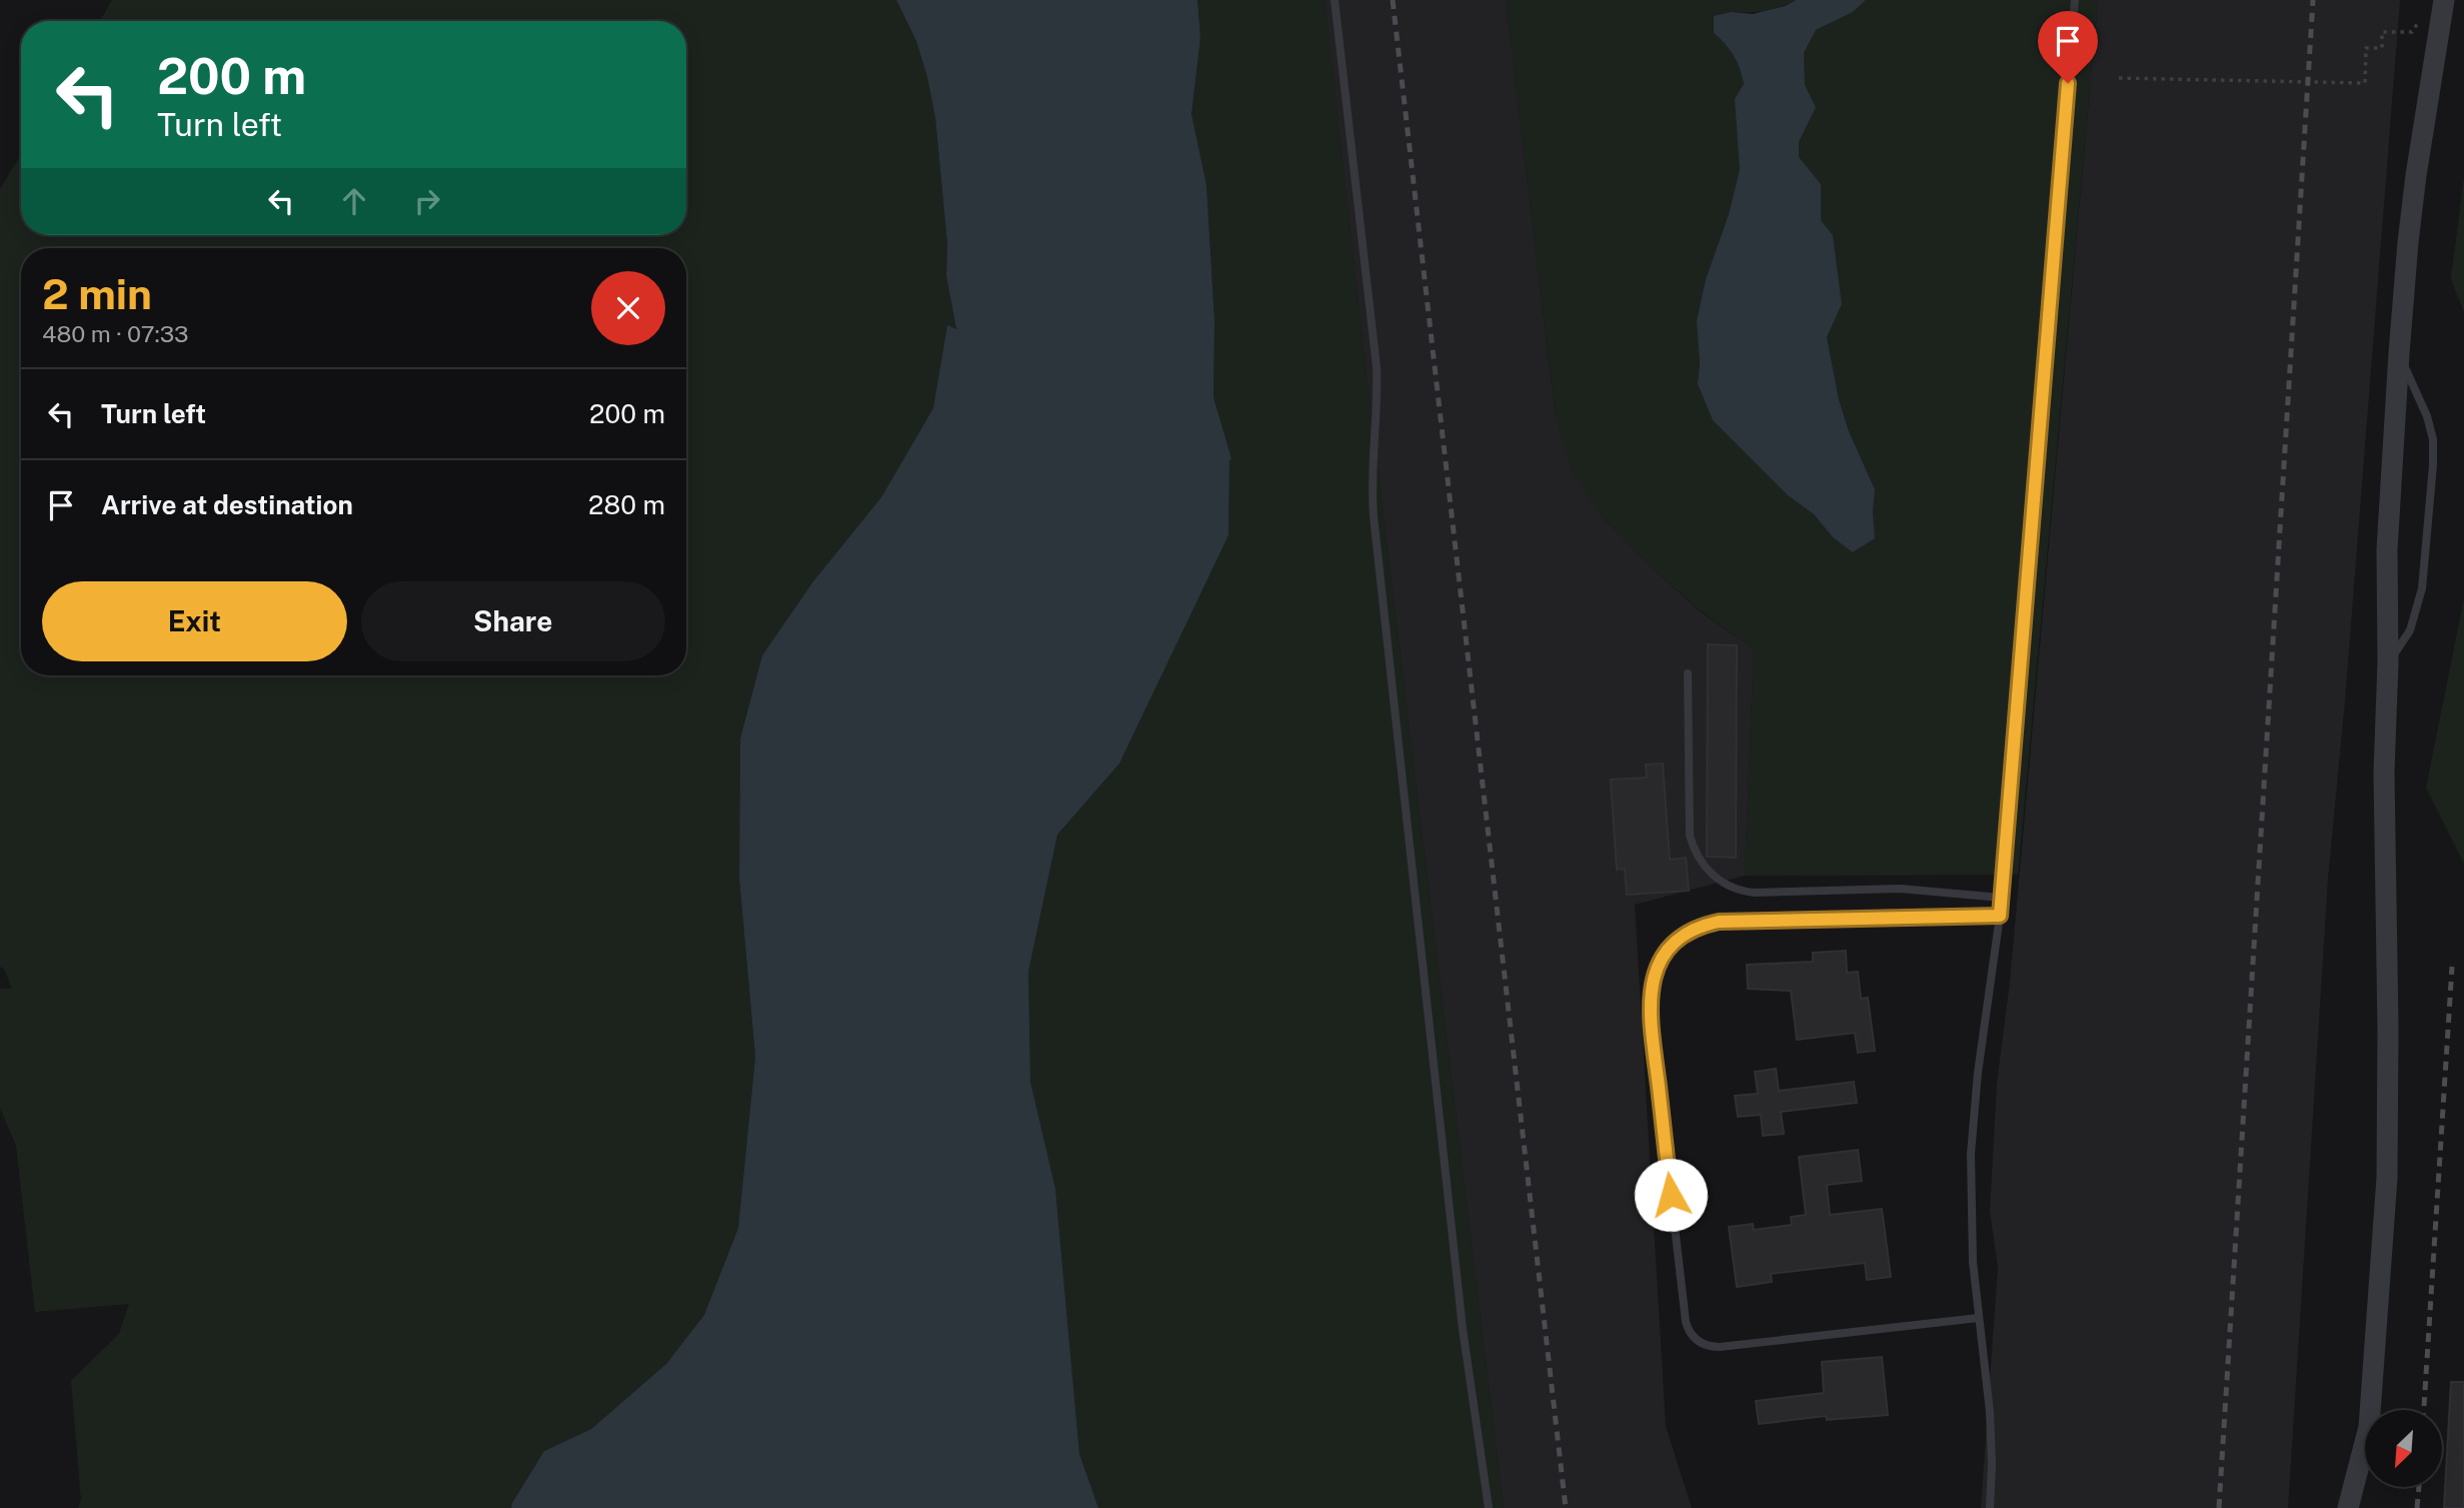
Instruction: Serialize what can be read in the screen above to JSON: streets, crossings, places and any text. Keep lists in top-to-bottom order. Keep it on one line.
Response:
{"north":"bottom left","page":{"turn":["200 m","Turn left"],"heading":["2 min","480 m · 07:33"],"list":[{"name":"Turn left","value":"200 m"},{"name":"Arrive at destination","value":"280 m"}],"buttons":["Exit","Share"]}}
